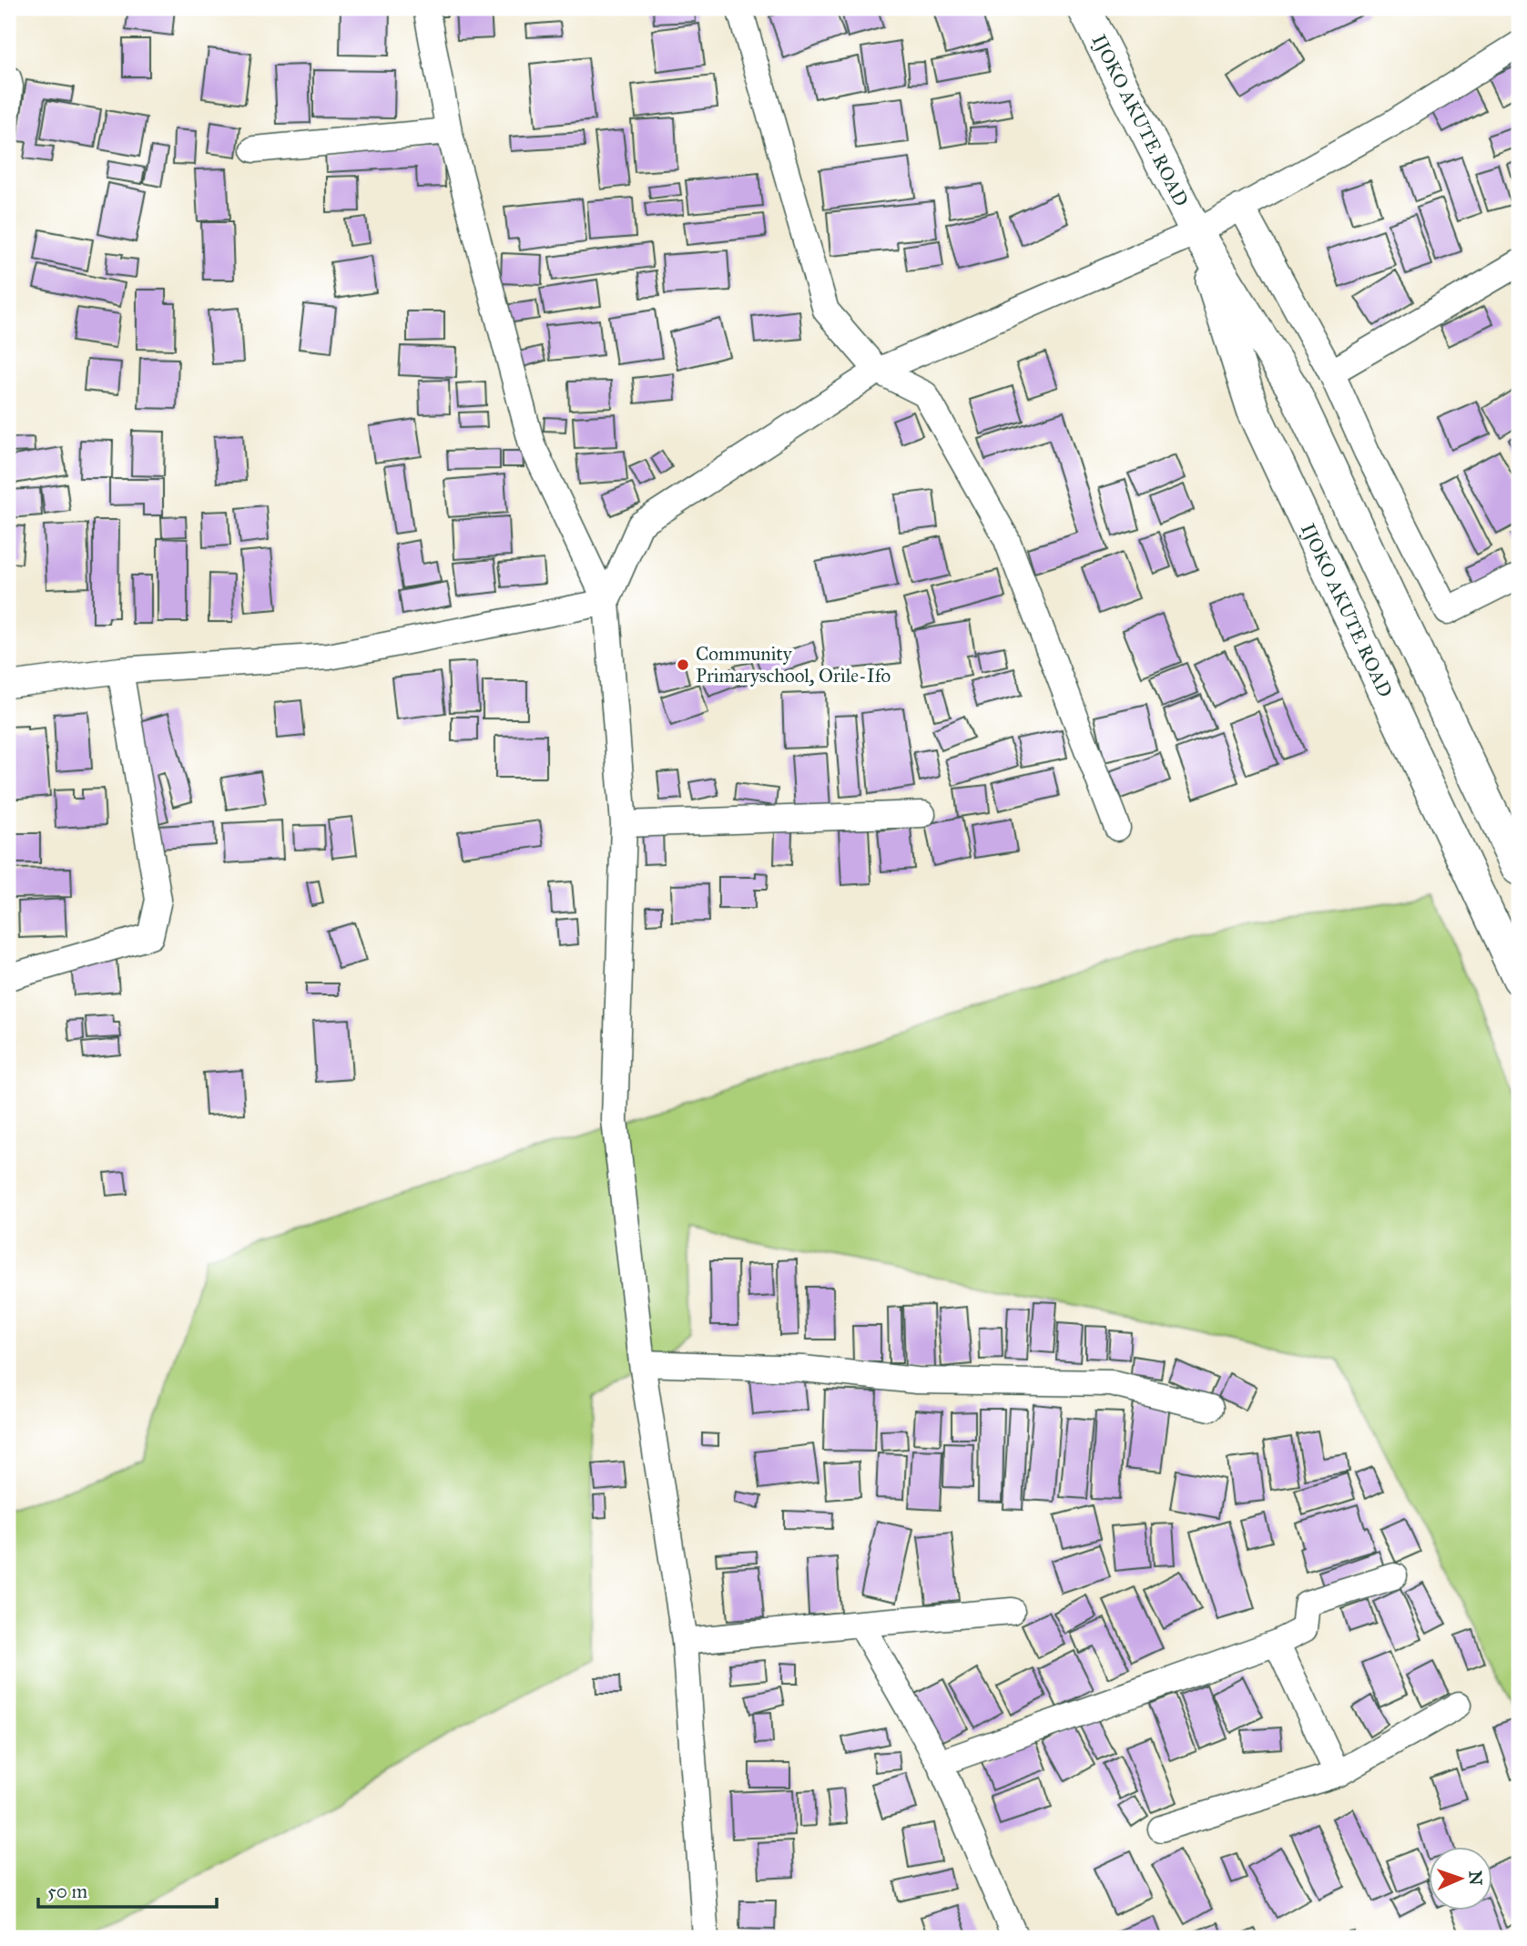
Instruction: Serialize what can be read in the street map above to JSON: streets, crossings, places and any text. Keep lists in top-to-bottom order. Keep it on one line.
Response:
{"streets":{"main road":["IJOKO AKUTE ROAD"]},"places":["Community Primaryschool, Orile-Ifo"],"scale_bar":"50 m","north":"right"}
